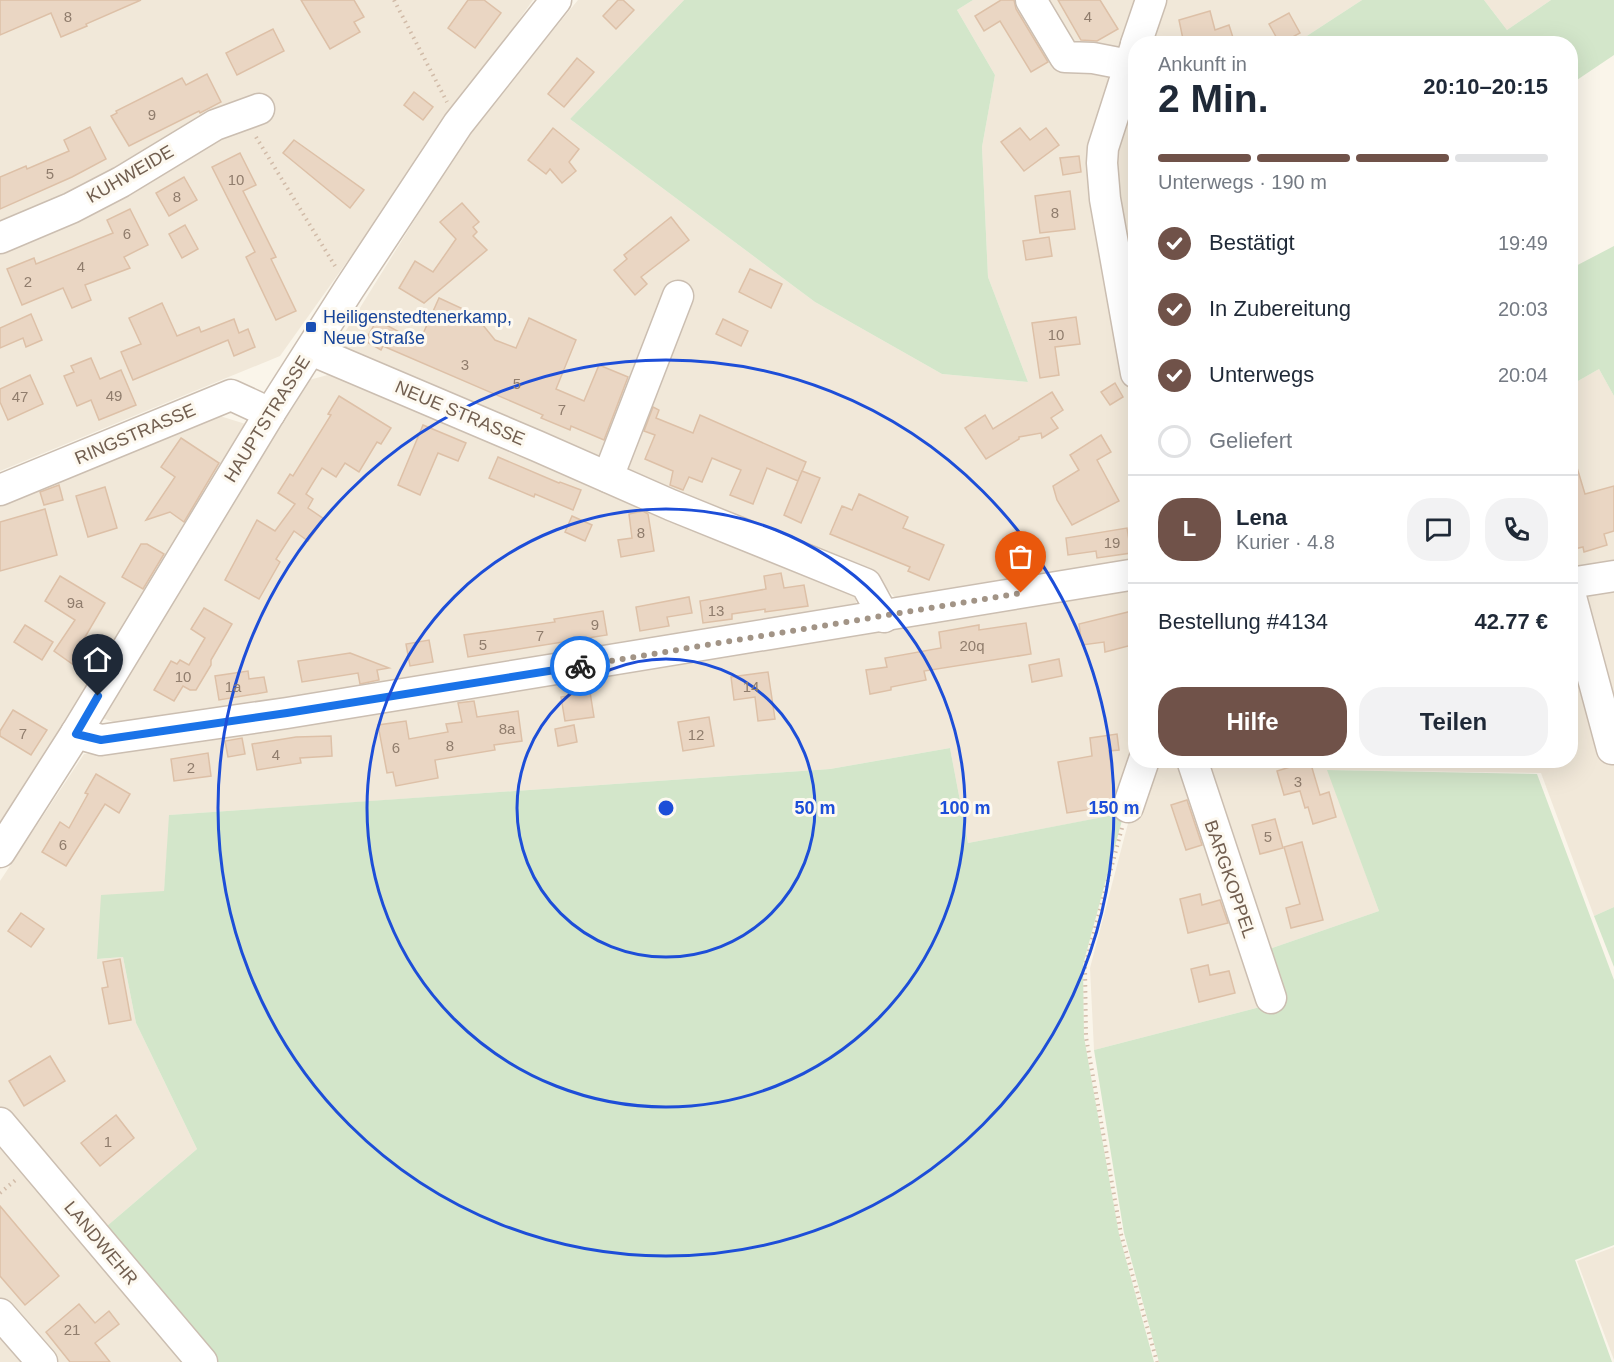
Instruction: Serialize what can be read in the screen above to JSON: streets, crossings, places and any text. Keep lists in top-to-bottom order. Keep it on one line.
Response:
{"streets":{"street":["KUHWEIDE","NEUE STRASSE","HAUPTSTRASSE","RINGSTRASSE","BARGKOPPEL","LANDWEHR"]},"crossings":[["NEUE STRASSE","HAUPTSTRASSE"],["HAUPTSTRASSE","RINGSTRASSE"]],"places":{"transit":["Heiligenstedtenerkamp, Neue Straße"]},"house_numbers":["8","4","9","5","10","8","8","6","4","2","10","3","5","49","47","7","8","19","9a","13","9","7","5","20q","10","1a","14","8a","7","12","8","6","4","2","3","5","6","1","21"],"page":{"heading":["2 Min.","Ankunft in","20:10–20:15"],"panel":["Lena","Kurier · 4.8","Bestellung #4134","42.77 €"],"bar":"Unterwegs · 190 m","list":[["Bestätigt","19:49"],["In Zubereitung","20:03"],["Unterwegs","20:04"],"Geliefert"],"round":"L","buttons":["Hilfe","Teilen"]},"rings":["50 m","100 m","150 m"]}
